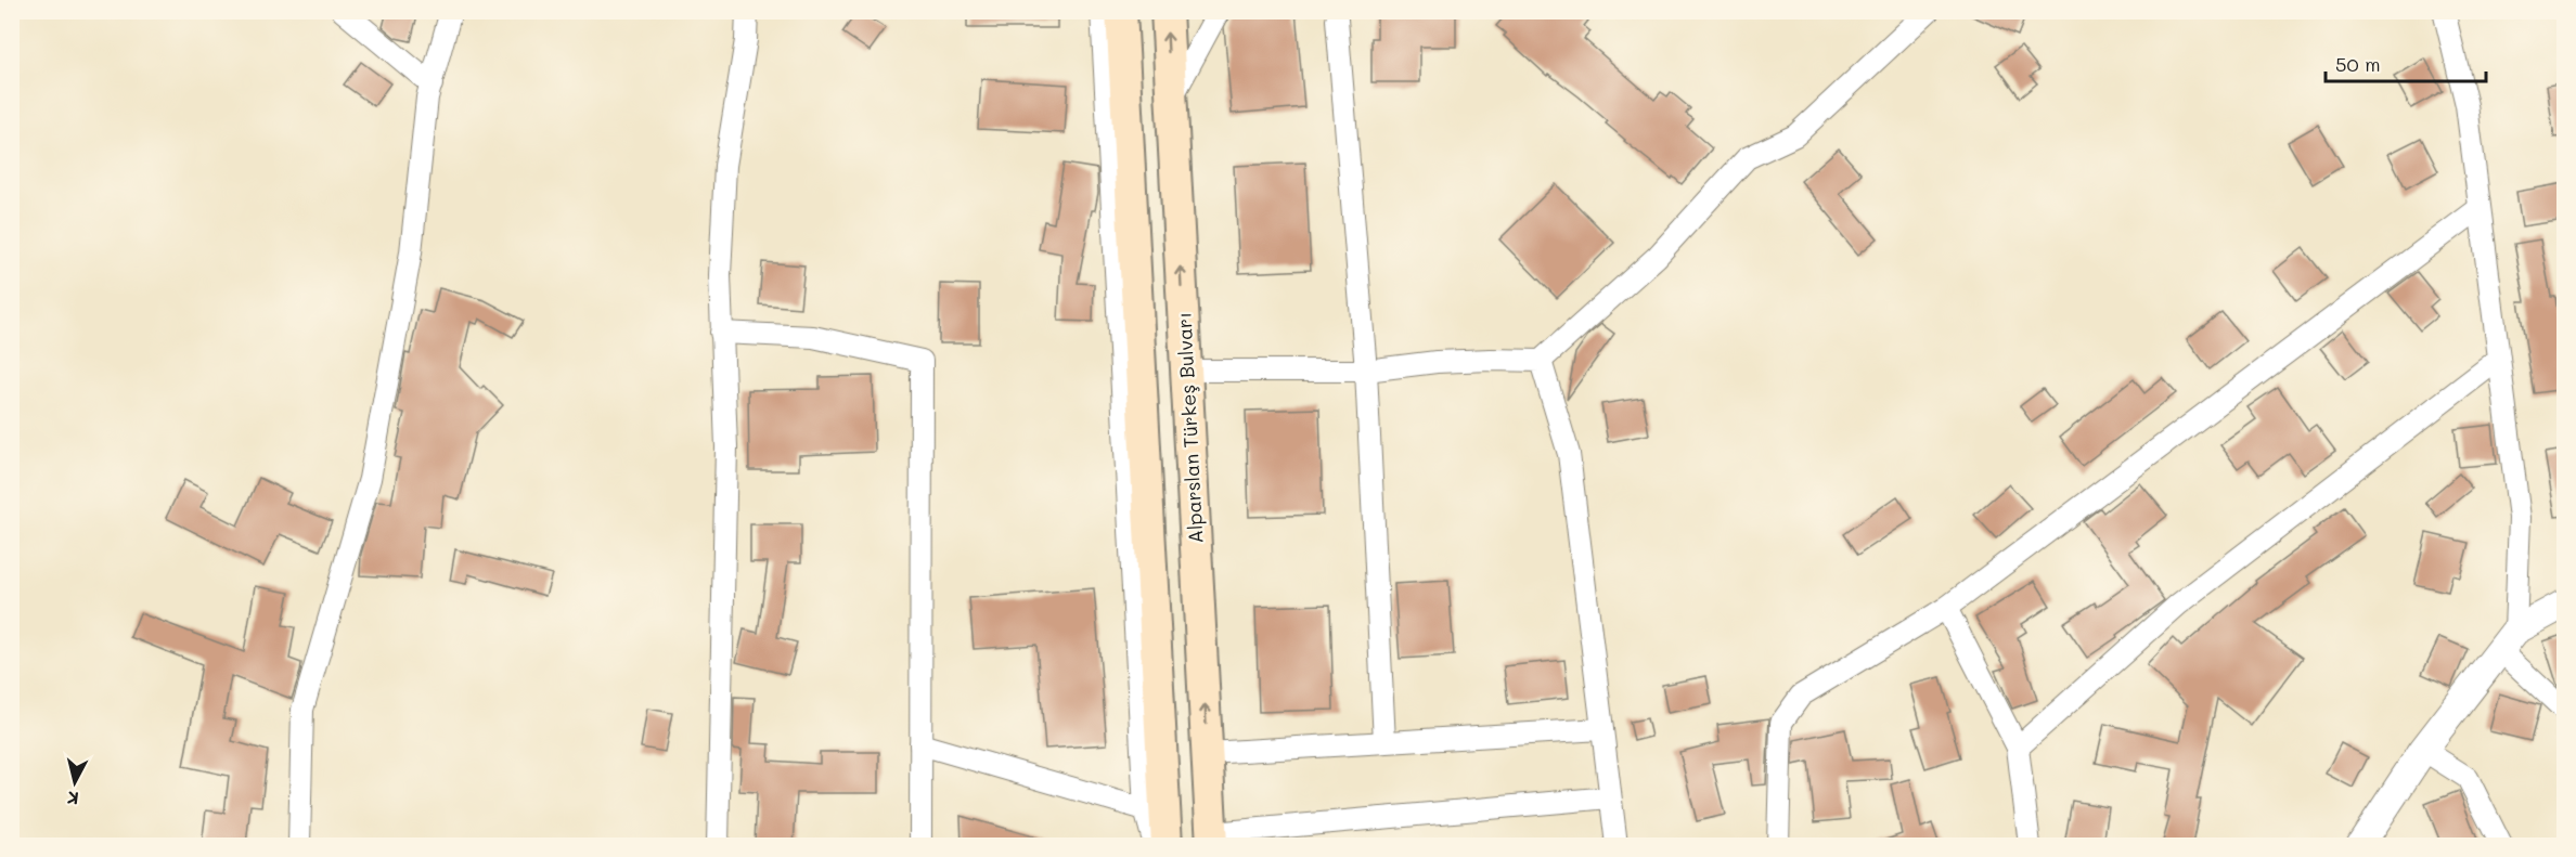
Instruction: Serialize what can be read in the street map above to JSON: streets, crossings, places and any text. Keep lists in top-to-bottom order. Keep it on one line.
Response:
{"streets":{"main road":["Alparslan Türkeş Bulvarı"]},"scale_bar":"50 m","north":"bottom"}
